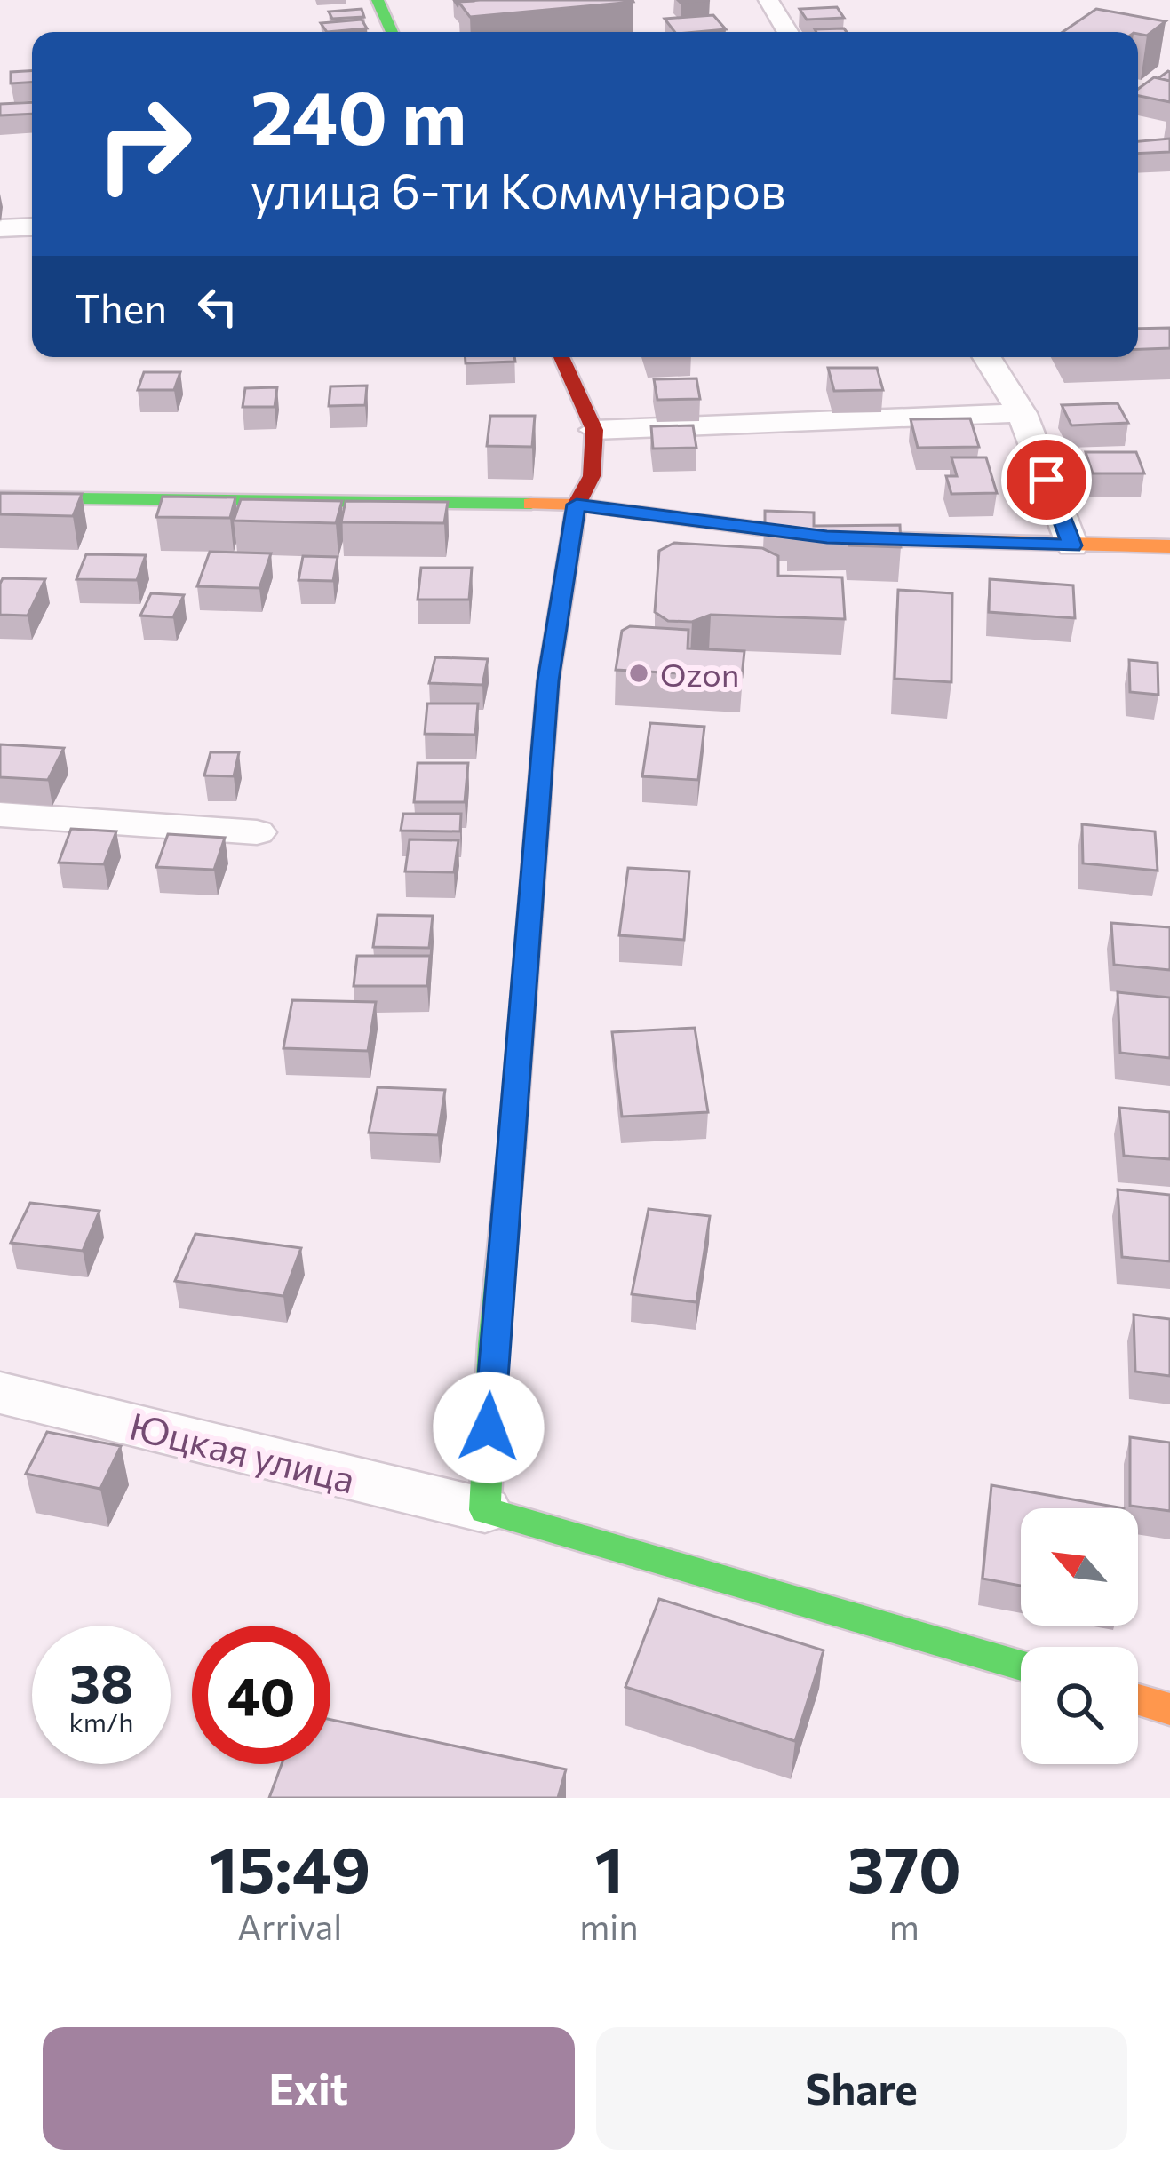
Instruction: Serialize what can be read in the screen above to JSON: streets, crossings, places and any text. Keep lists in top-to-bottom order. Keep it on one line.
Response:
{"streets":{"street":["Юцкая улица"]},"places":["Ozon"],"north":"top left","page":{"turn":["240 m","улица 6-ти Коммунаров"],"then":"Then","speed":"38 km/h","limit":"40","eta":["15:49","Arrival","1","min","370","m"],"buttons":["Exit","Share"]}}
